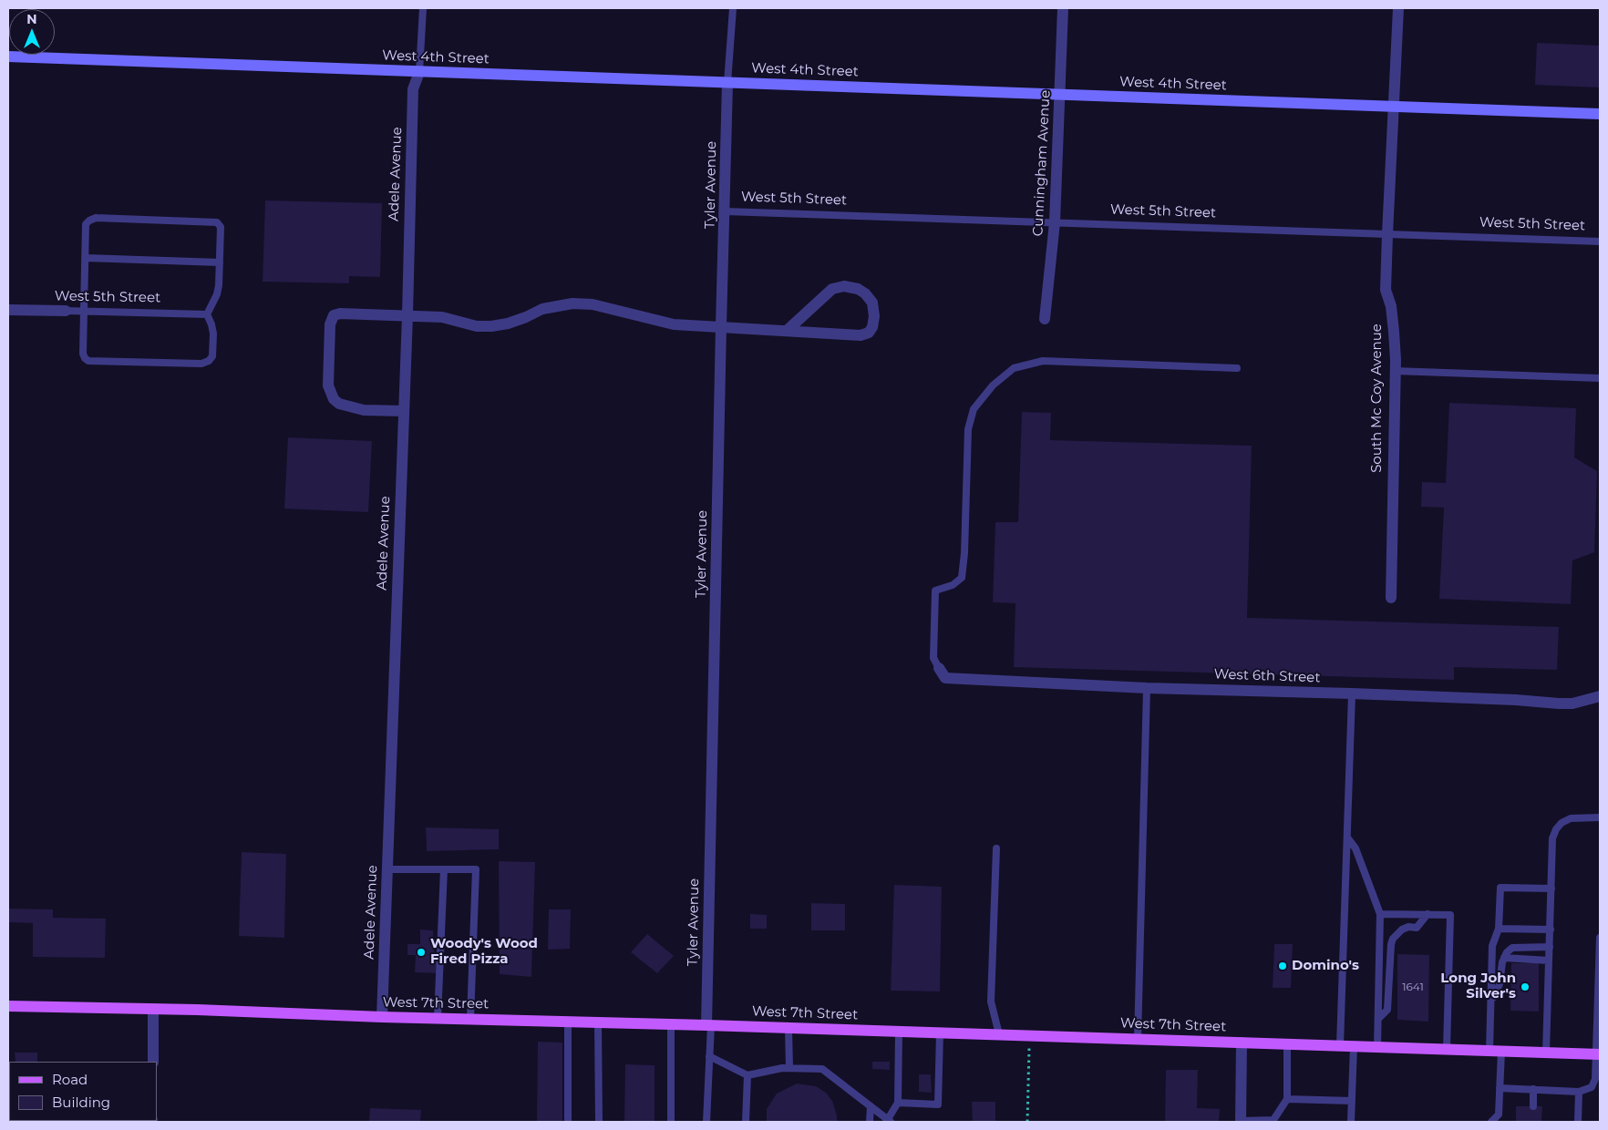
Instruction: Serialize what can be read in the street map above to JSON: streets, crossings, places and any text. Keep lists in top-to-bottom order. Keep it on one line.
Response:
{"streets":{"main road":["West 7th Street"],"street":["West 4th Street","Cunningham Avenue","Adele Avenue","Tyler Avenue","West 5th Street","South Mc Coy Avenue","West 6th Street"]},"crossings":[["West 4th Street","Cunningham Avenue"],["West 4th Street","Adele Avenue"],["West 4th Street","Tyler Avenue"],["West 4th Street","South Mc Coy Avenue"],["Cunningham Avenue","West 5th Street"],["Adele Avenue","West 7th Street"],["Tyler Avenue","West 5th Street"],["Tyler Avenue","West 7th Street"],["West 5th Street","South Mc Coy Avenue"]],"places":["Woody's Wood Fired Pizza","Domino's","Long John Silver's"],"house_numbers":["1641"],"legend":["Road","Building"],"north":"top"}
